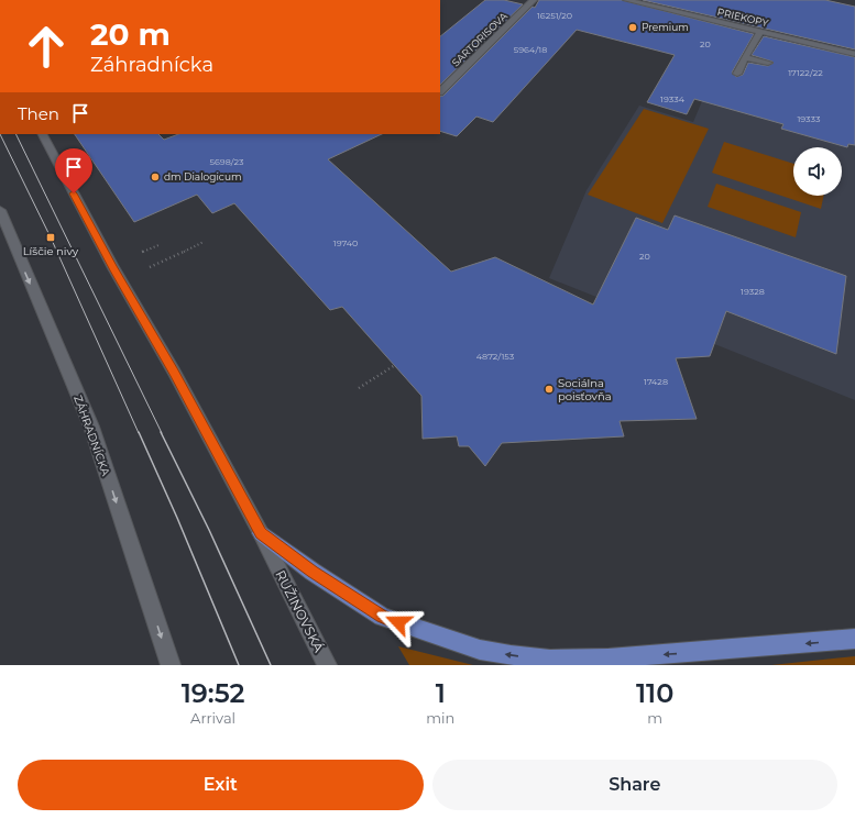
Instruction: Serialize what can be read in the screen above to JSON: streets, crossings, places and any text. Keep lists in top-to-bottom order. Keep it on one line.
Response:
{"streets":{"street":["PRIEKOPY","SARTORISOVA","ZÁHRADNÍCKA","RUŽINOVSKÁ"]},"places":{"other":["Premium","dm Dialogicum","Sociálna poisťovňa"],"transit":["Líščie nivy"]},"house_numbers":["16251/20","20","5964/18","17122/22","19334","19333","5698/23","19740","20","19328","4872/153","17428"],"page":{"turn":["20 m","Záhradnícka"],"then":"Then","eta":["19:52","Arrival","1","min","110","m"],"buttons":["Exit","Share"]}}
